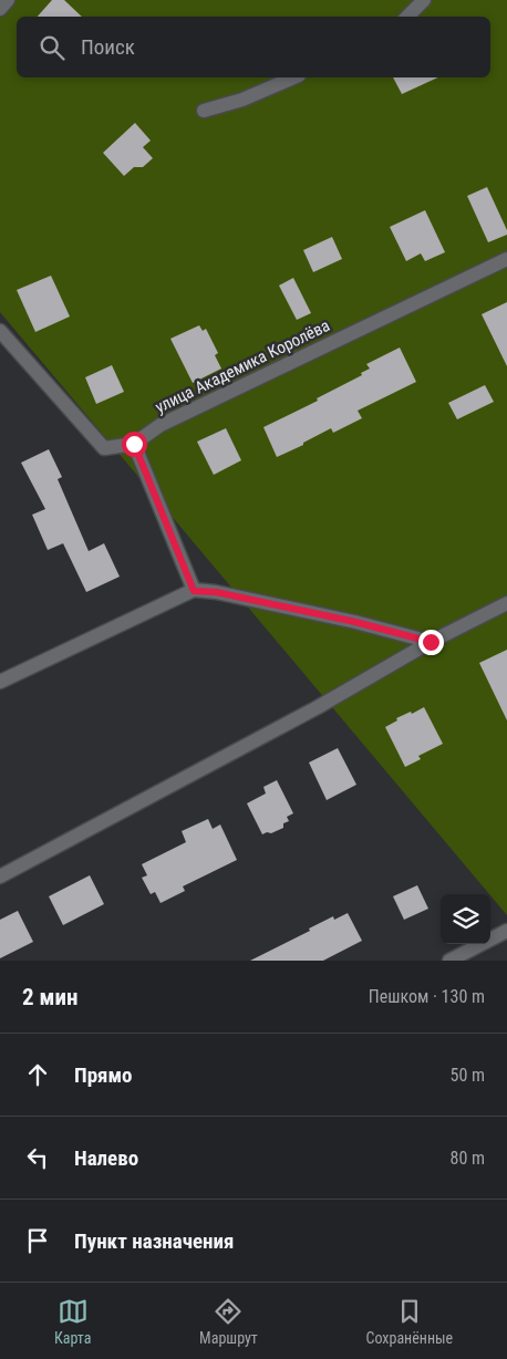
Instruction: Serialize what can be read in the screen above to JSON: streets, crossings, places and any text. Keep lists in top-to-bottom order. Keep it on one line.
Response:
{"streets":{"street":["улица Академика Королёва"]},"page":{"search":"Поиск","heading":["2 мин","Пешком · 130 m"],"list":[["Прямо","50 m"],["Налево","80 m"],"Пункт назначения"],"nav":["Карта","Маршрут","Сохранённые"]}}
